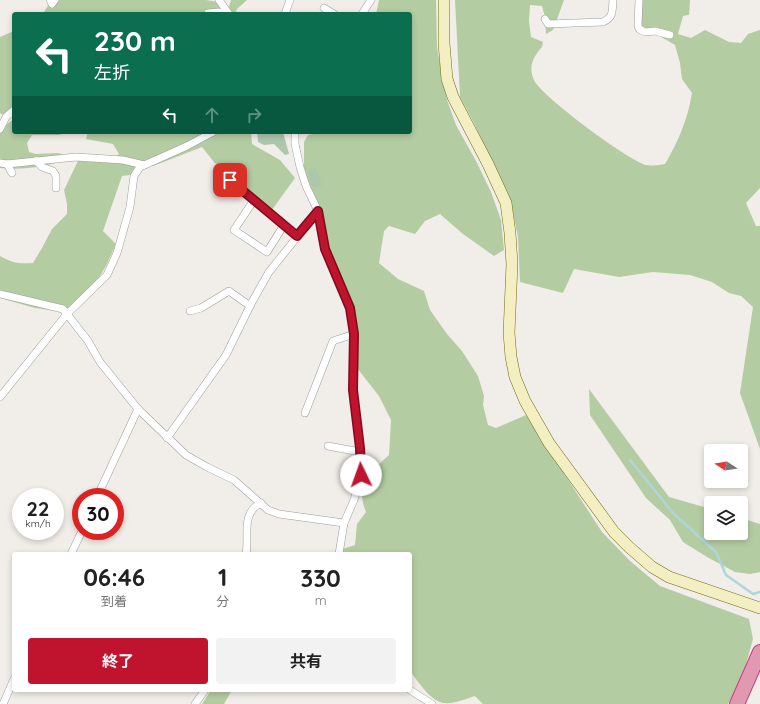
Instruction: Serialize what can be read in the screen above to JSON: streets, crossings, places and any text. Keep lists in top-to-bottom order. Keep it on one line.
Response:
{"north":"left","page":{"turn":["230 m","左折"],"speed":"22 km/h","limit":"30","eta":["06:46","到着","1","分","330","m"],"buttons":["終了","共有"]}}
